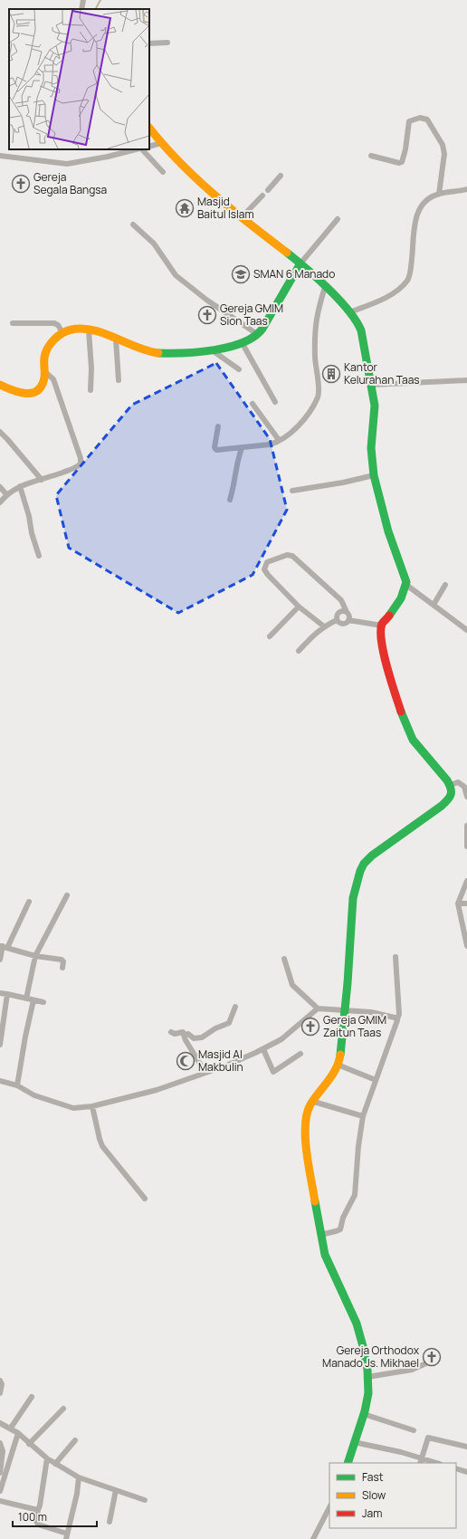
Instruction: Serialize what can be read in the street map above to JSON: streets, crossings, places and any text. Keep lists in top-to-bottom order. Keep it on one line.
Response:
{"places":{"church":["Gereja Segala Bangsa","Gereja GMIM Sion Taas","Gereja GMIM Zaitun Taas","Gereja Orthodox Manado Js. Mikhael"],"temple":["Masjid Baitul Islam"],"school or university":["SMAN 6 Manado"],"building":["Kantor Kelurahan Taas"],"mosque":["Masjid Al Makbulin"]},"legend":["Fast","Slow","Jam"],"scale_bar":"100 m"}
